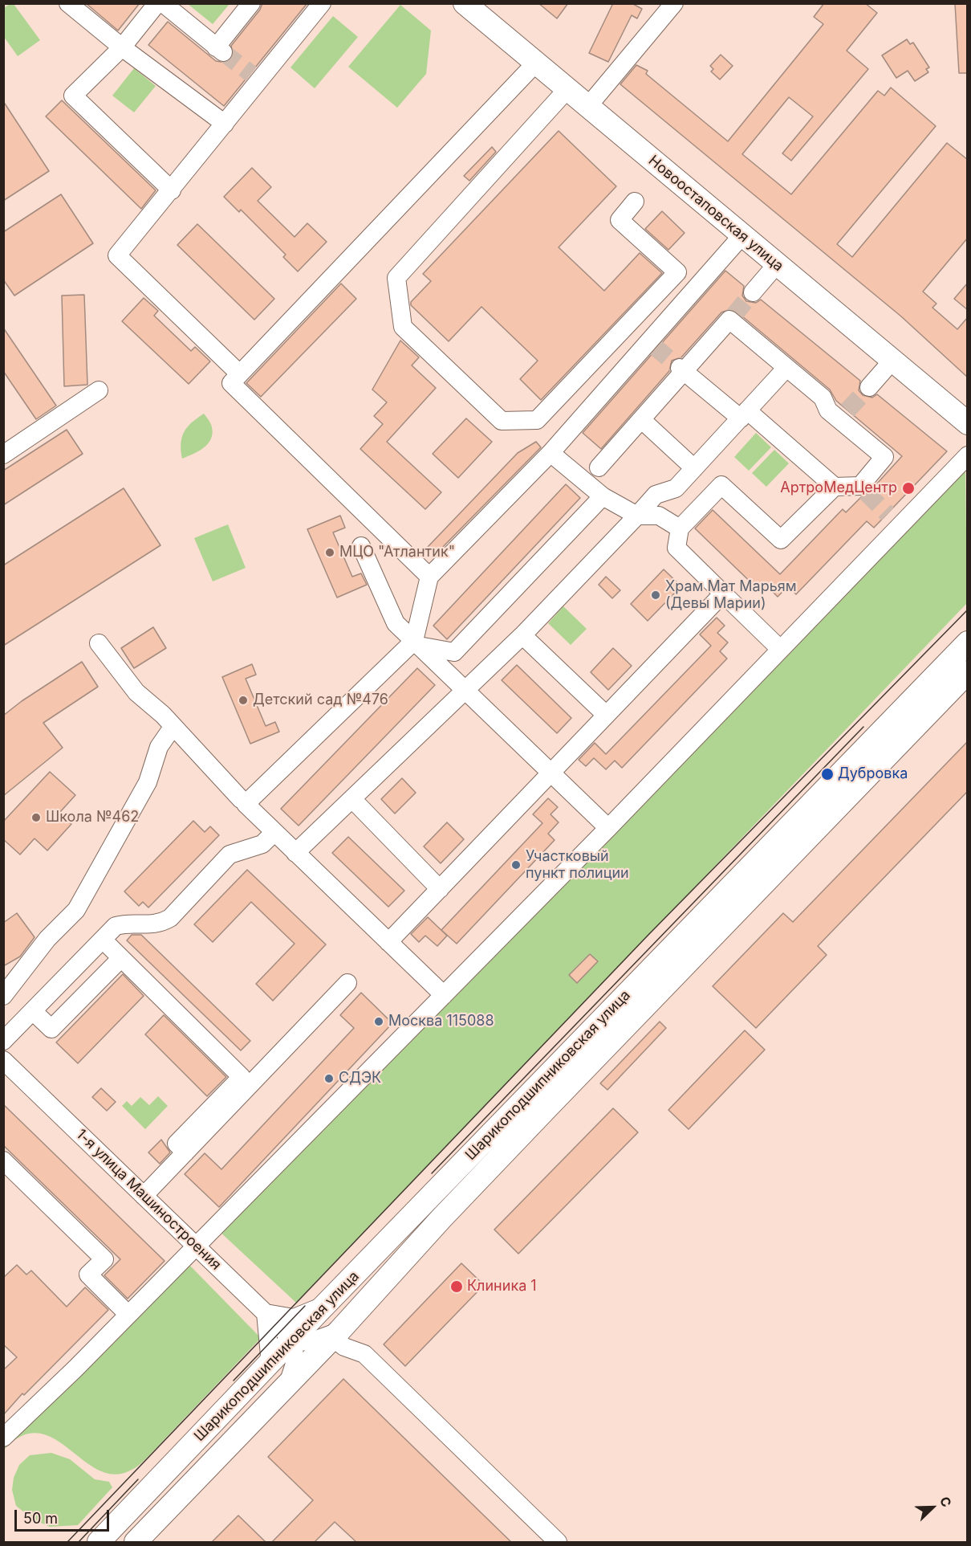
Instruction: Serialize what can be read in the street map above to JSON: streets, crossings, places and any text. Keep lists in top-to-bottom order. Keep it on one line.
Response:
{"streets":{"main road":["Новоостаповская улица","Шарикоподшипниковская улица"],"street":["1-я улица Машиностроения"]},"crossings":[["Шарикоподшипниковская улица","1-я улица Машиностроения"]],"places":["АртроМедЦентр","МЦО \"Атлантик\"","Храм Мат Марьям (Девы Марии)","Детский сад №476","Дубровка","Школа №462","Участковый пункт полиции","Москва 115088","СДЭК","Клиника 1"],"scale_bar":"50 m","north":"top right"}
